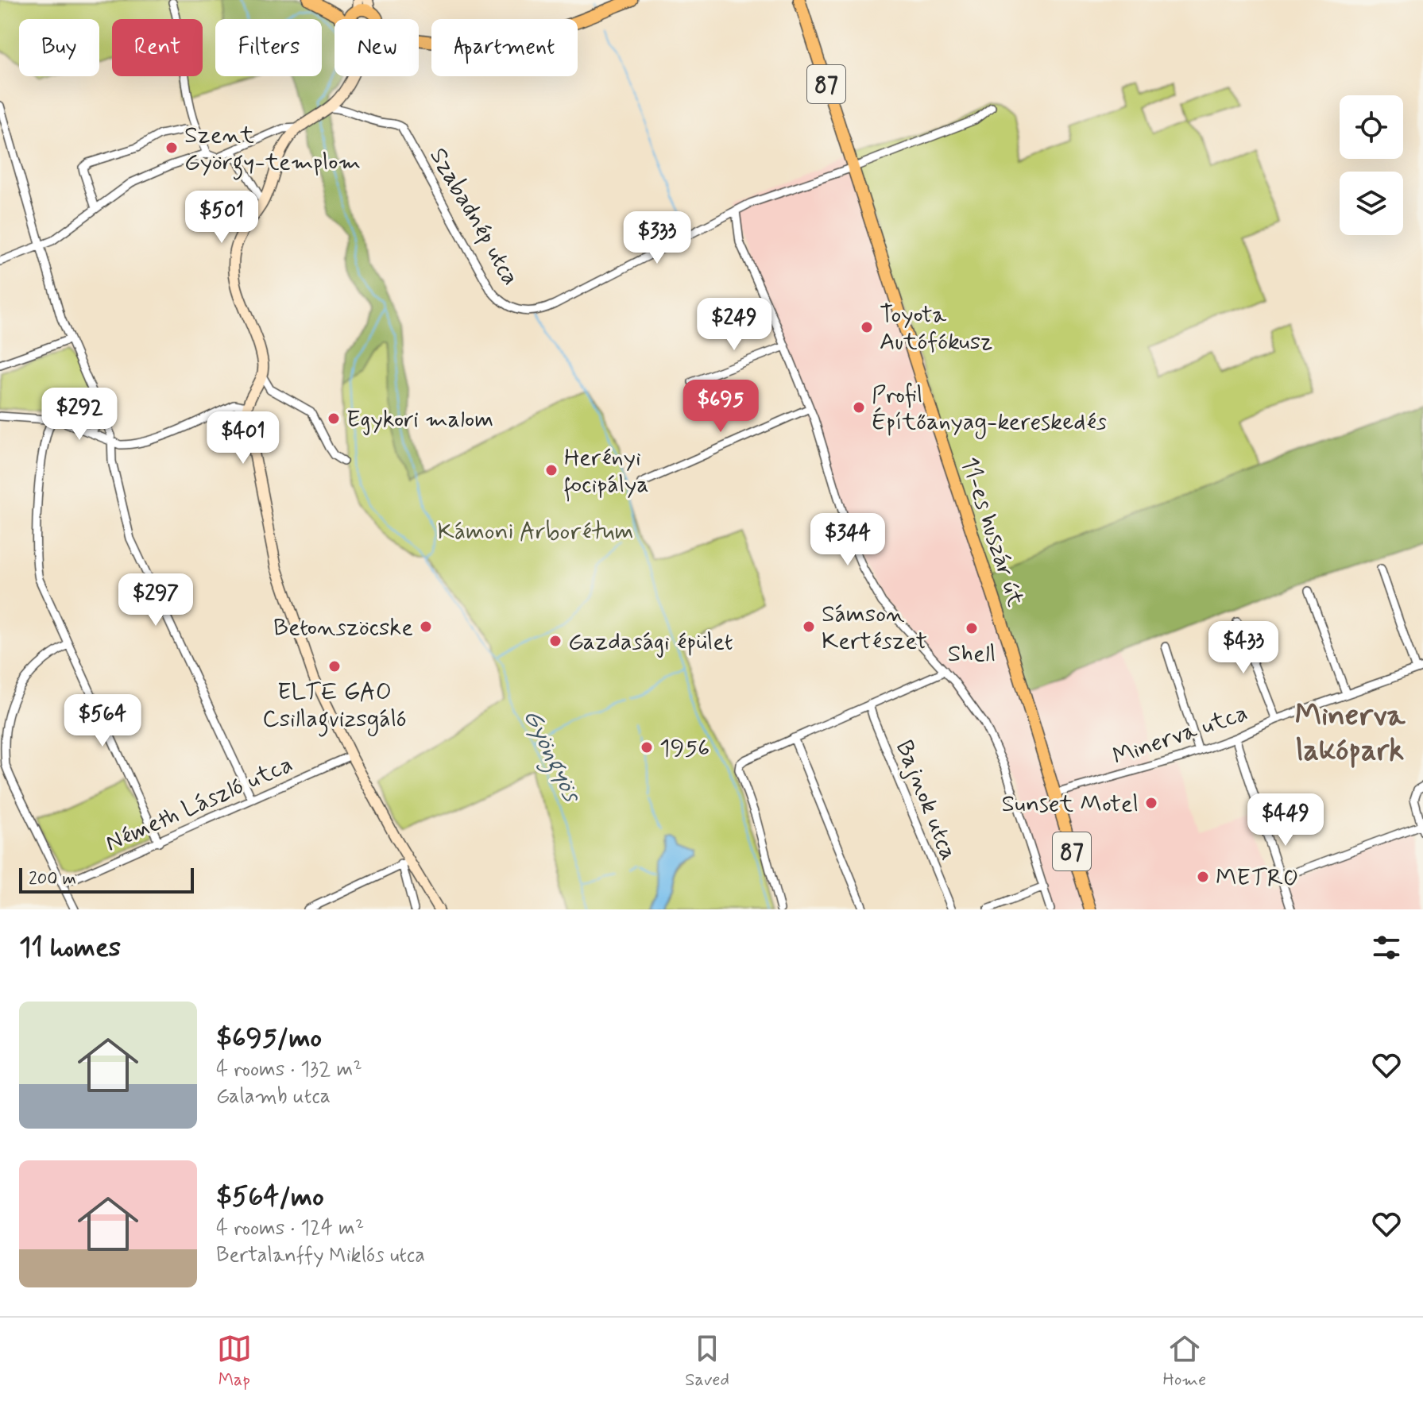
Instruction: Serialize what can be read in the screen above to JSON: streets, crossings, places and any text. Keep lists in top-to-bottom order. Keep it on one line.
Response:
{"streets":{"main road":["87","11-es huszár út"],"street":["Szabadnép utca","Minerva utca","Bajnok utca","Németh László utca"]},"crossings":[["87","Szabadnép utca"],["87","11-es huszár út"],["Szabadnép utca","11-es huszár út"],["11-es huszár út","Minerva utca"]],"districts":["Minerva lakópark"],"water":["Gyöngyös"],"parks":["Kámoni Arborétum"],"places":["Szent György-templom","Toyota Autófókusz","Profil Építőanyag-kereskedés","Egykori malom","Herényi focipálya","Betonszöcske","Sámson Kertészet","Shell","Gazdasági épület","ELTE GAO Csillagvizsgáló","1956","Sunset Motel","METRO"],"scale_bar":"200 m","page":{"chip":["Buy","Rent","Filters","New","Apartment"],"price":["$501","$333","$249","$695","$292","$401","$344","$297","$433","$564","$449"],"scale":"200 m","heading":"11 homes","list":[{"name":"$695/mo","note":"4 rooms · 132 m² · Galamb utca"},{"name":"$564/mo","note":"4 rooms · 124 m² · Bertalanffy Miklós utca"}],"tabs":["Map","Saved","Home"]}}
